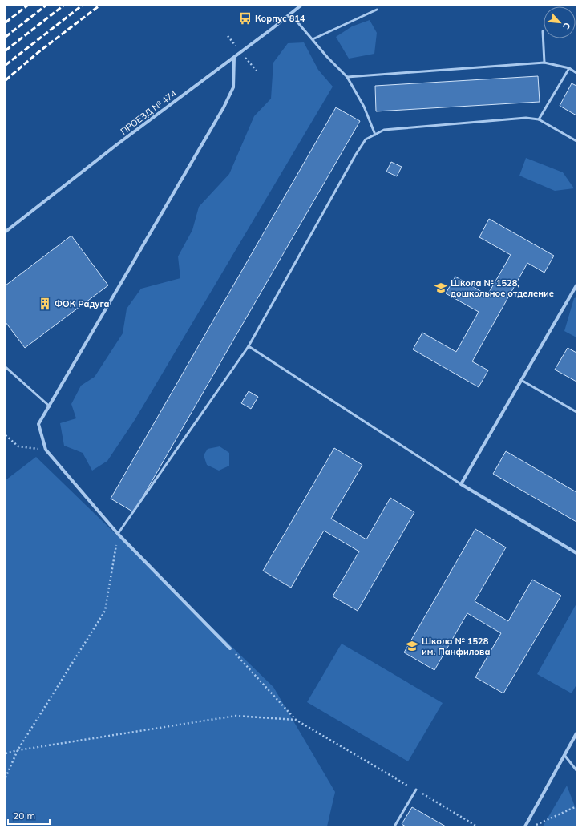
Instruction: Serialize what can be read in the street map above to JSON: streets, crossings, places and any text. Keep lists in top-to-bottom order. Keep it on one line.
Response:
{"streets":{"street":["ПРОЕЗД № 474"]},"places":{"bus stop":["Корпус 814"],"school or university":["Школа № 1528, дошкольное отделение","Школа № 1528 им. Панфилова"],"building":["ФОК Радуга"]},"scale_bar":"20 m","north":"bottom right"}
